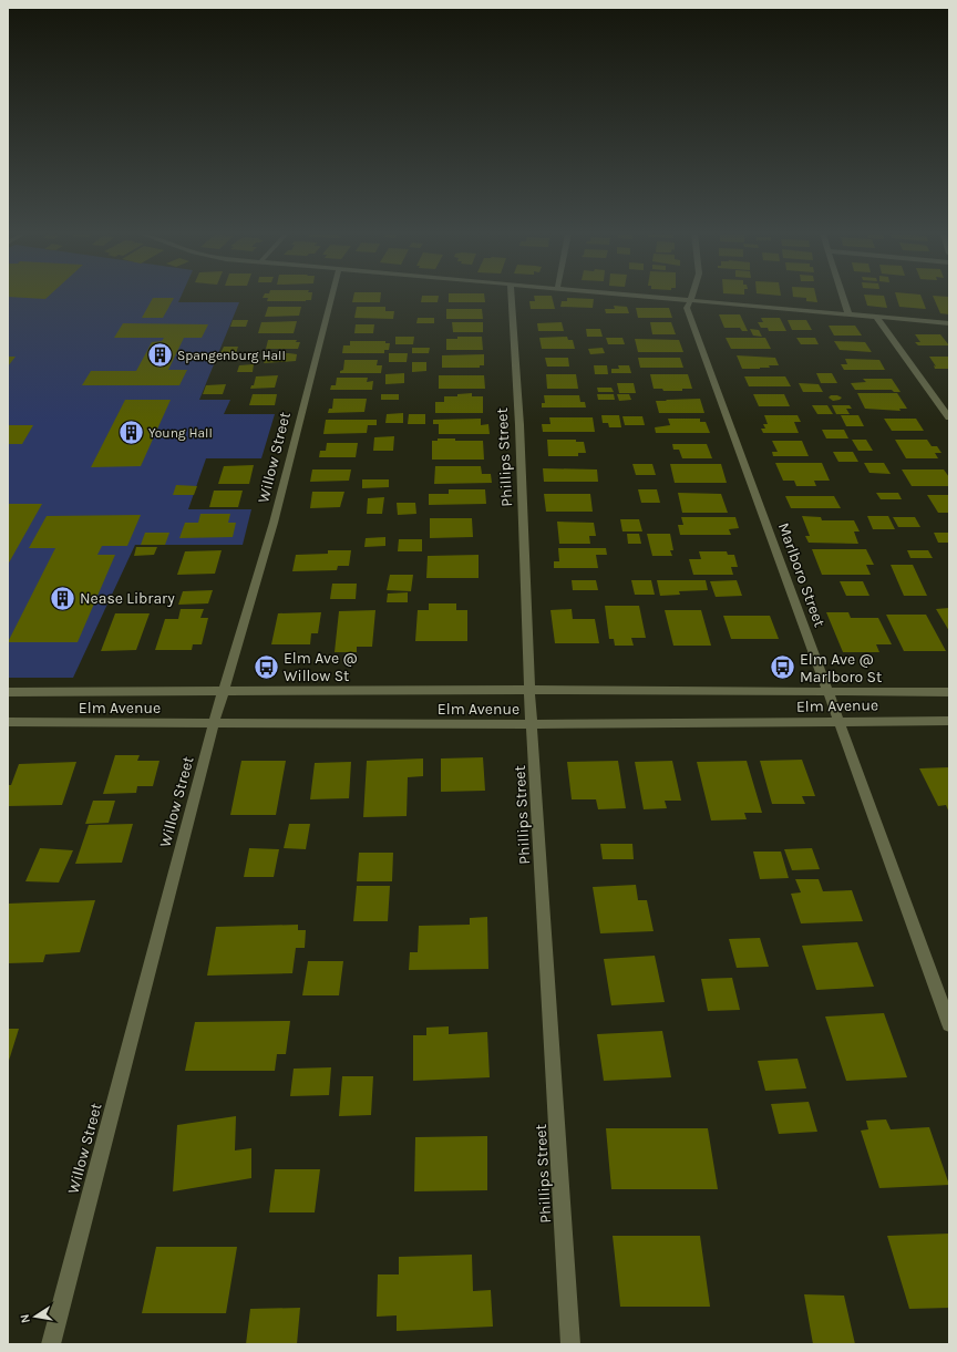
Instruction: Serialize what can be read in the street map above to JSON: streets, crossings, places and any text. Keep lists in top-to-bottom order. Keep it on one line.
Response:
{"streets":{"street":["Willow Street","Phillips Street","Marlboro Street","Elm Avenue"]},"crossings":[["Willow Street","Elm Avenue"],["Phillips Street","Elm Avenue"],["Marlboro Street","Elm Avenue"]],"places":{"building":["Spangenburg Hall","Young Hall","Nease Library"],"bus stop":["Elm Ave @ Willow St","Elm Ave @ Marlboro St"]},"north":"left"}
